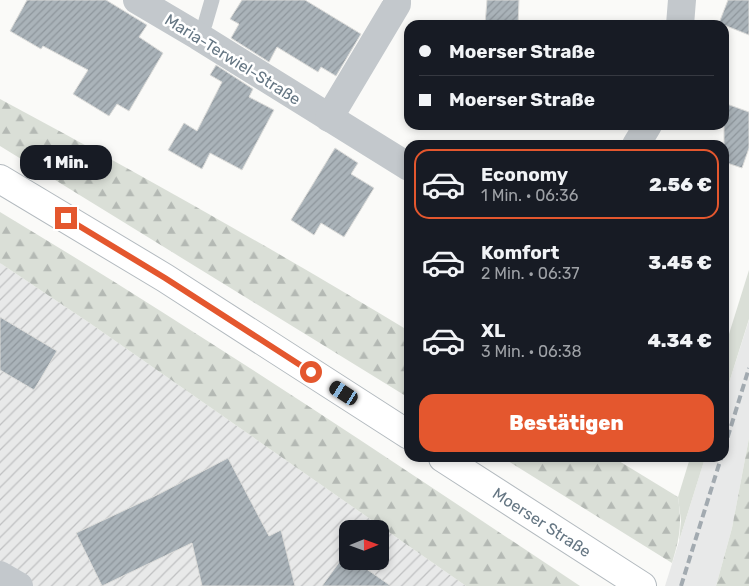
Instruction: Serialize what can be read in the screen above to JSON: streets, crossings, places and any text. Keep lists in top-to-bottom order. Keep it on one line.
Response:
{"streets":{"main road":["Moerser Straße"],"street":["Maria-Terwiel-Straße"]},"north":"right","page":{"banner":["Moerser Straße","Moerser Straße"],"bubble":"1 Min.","list":[{"name":"Economy","note":"1 Min. · 06:36","value":"2.56 €"},{"name":"Komfort","note":"2 Min. · 06:37","value":"3.45 €"},{"name":"XL","note":"3 Min. · 06:38","value":"4.34 €"}],"buttons":"Bestätigen"}}
